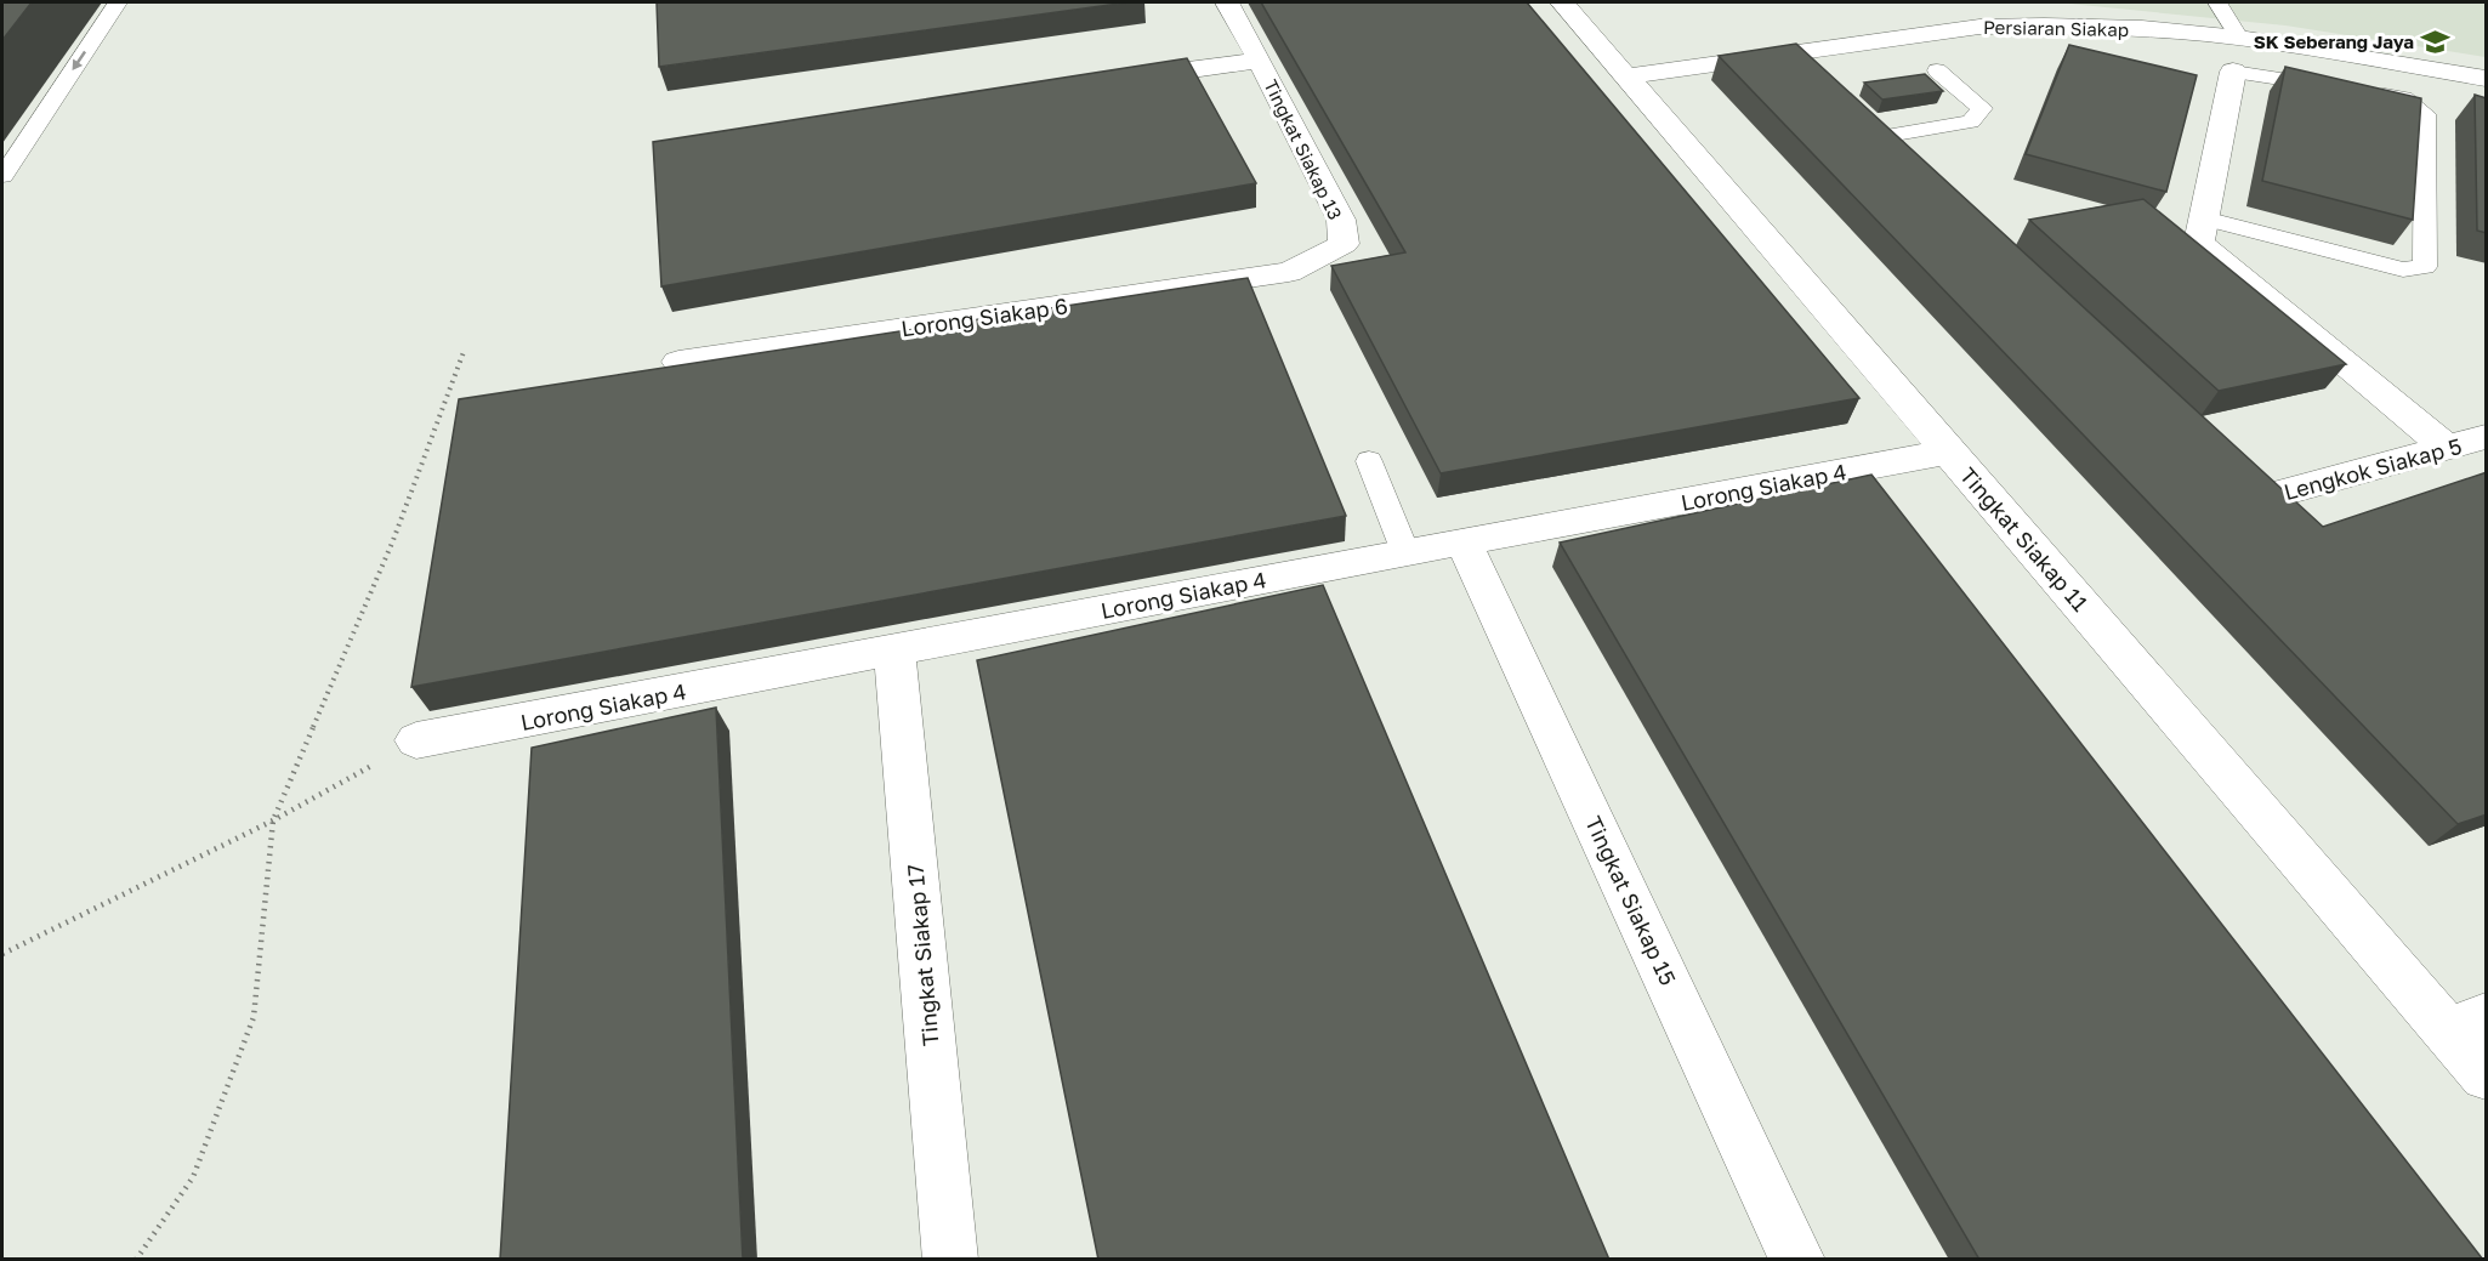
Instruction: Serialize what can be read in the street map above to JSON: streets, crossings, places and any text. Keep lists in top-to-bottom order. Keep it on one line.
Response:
{"streets":{"street":["Persiaran Siakap","Tingkat Siakap 13","Lorong Siakap 6","Lengkok Siakap 5","Lorong Siakap 4","Tingkat Siakap 11","Tingkat Siakap 15","Tingkat Siakap 17"]},"crossings":[["Persiaran Siakap","Tingkat Siakap 11"],["Tingkat Siakap 13","Lorong Siakap 6"],["Lorong Siakap 4","Tingkat Siakap 11"],["Lorong Siakap 4","Tingkat Siakap 15"],["Lorong Siakap 4","Tingkat Siakap 17"]],"places":{"school or university":["SK Seberang Jaya"]}}
